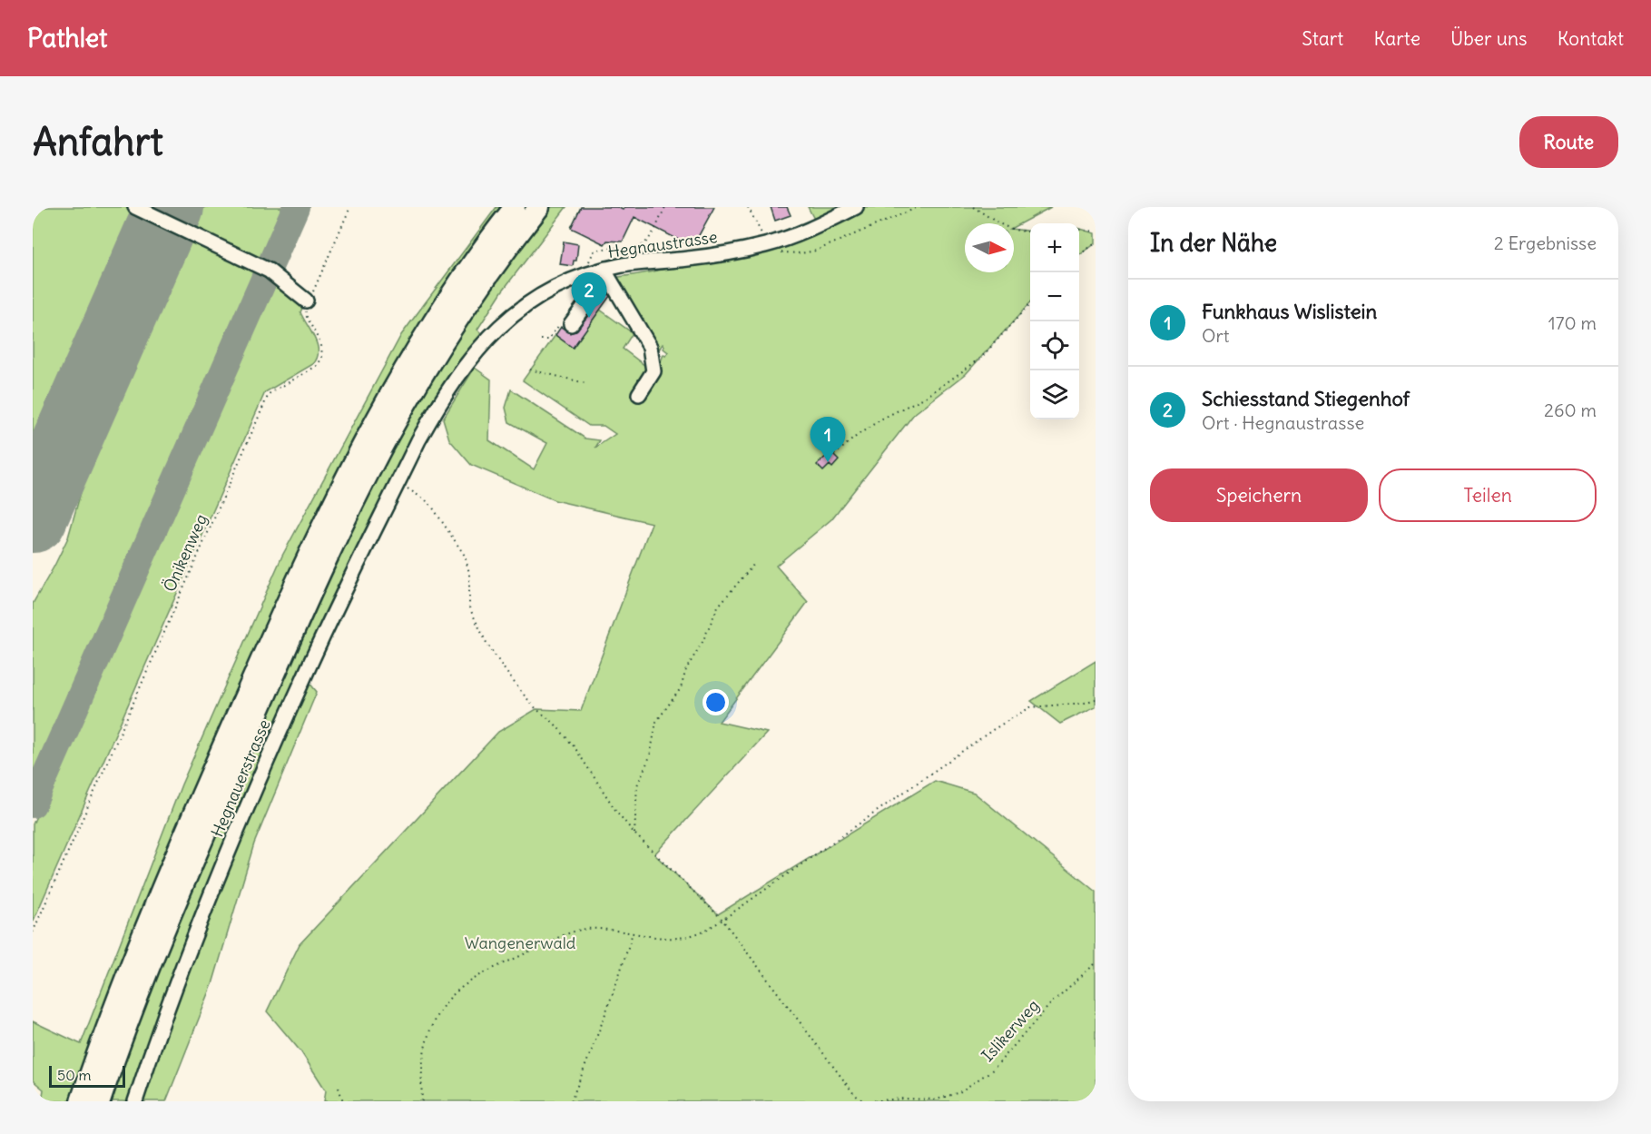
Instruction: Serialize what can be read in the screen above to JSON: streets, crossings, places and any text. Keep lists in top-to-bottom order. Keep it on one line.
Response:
{"streets":{"street":["Hegnaustrasse","Hegnauerstrasse"],"path":["Önikenweg","Islikerweg"]},"crossings":[["Hegnaustrasse","Hegnauerstrasse"]],"parks":["Wangenerwald"],"scale_bar":"50 m","north":"right","page":{"header":"Pathlet","nav":["Start","Karte","Über uns","Kontakt"],"buttons":["Route",["Speichern","Teilen"]],"title":"Anfahrt","heading":["In der Nähe","2 Ergebnisse"],"map_buttons":["+","−"],"pins":["2","1"],"list":[{"mark":"1","name":"Funkhaus Wislistein","note":"Ort","value":"170 m"},{"mark":"2","name":"Schiesstand Stiegenhof","note":"Ort · Hegnaustrasse","value":"260 m"}],"scale":"50 m"}}
